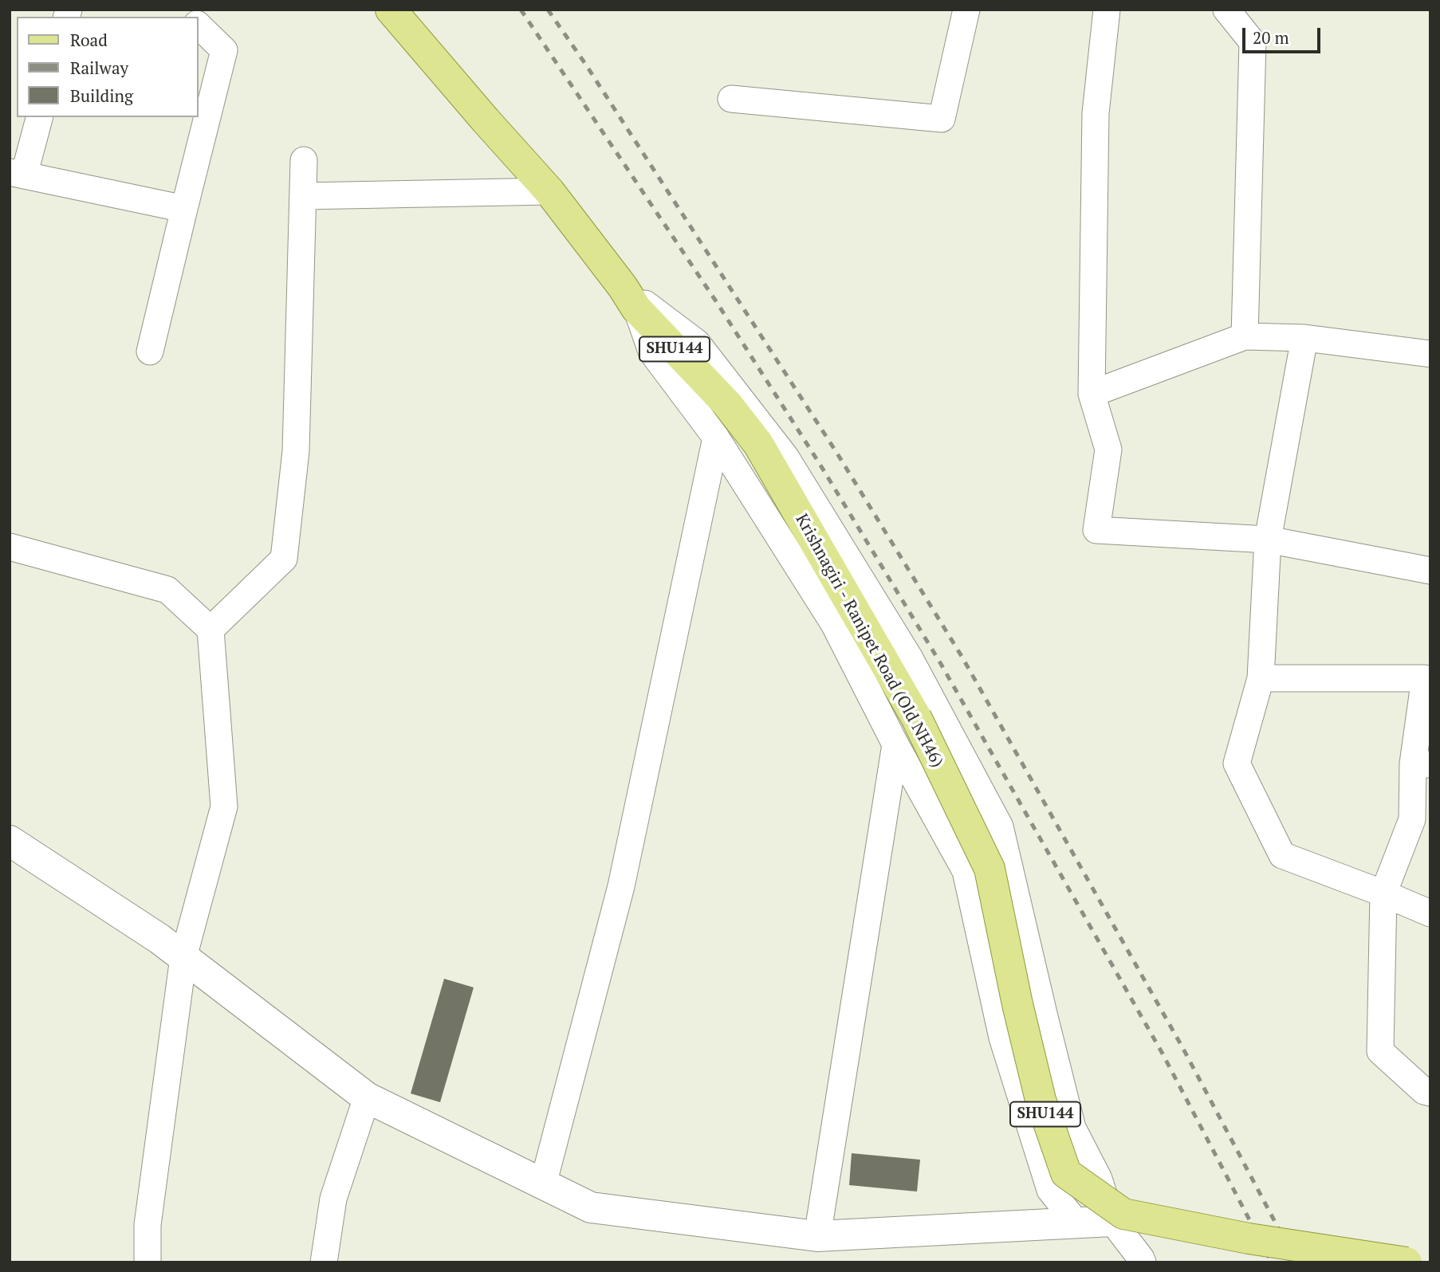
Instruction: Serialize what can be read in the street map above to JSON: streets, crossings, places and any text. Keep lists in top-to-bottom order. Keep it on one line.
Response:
{"streets":{"main road":["SHU144","Krishnagiri - Ranipet Road (Old NH46)"]},"legend":["Road","Railway","Building"],"scale_bar":"20 m"}
